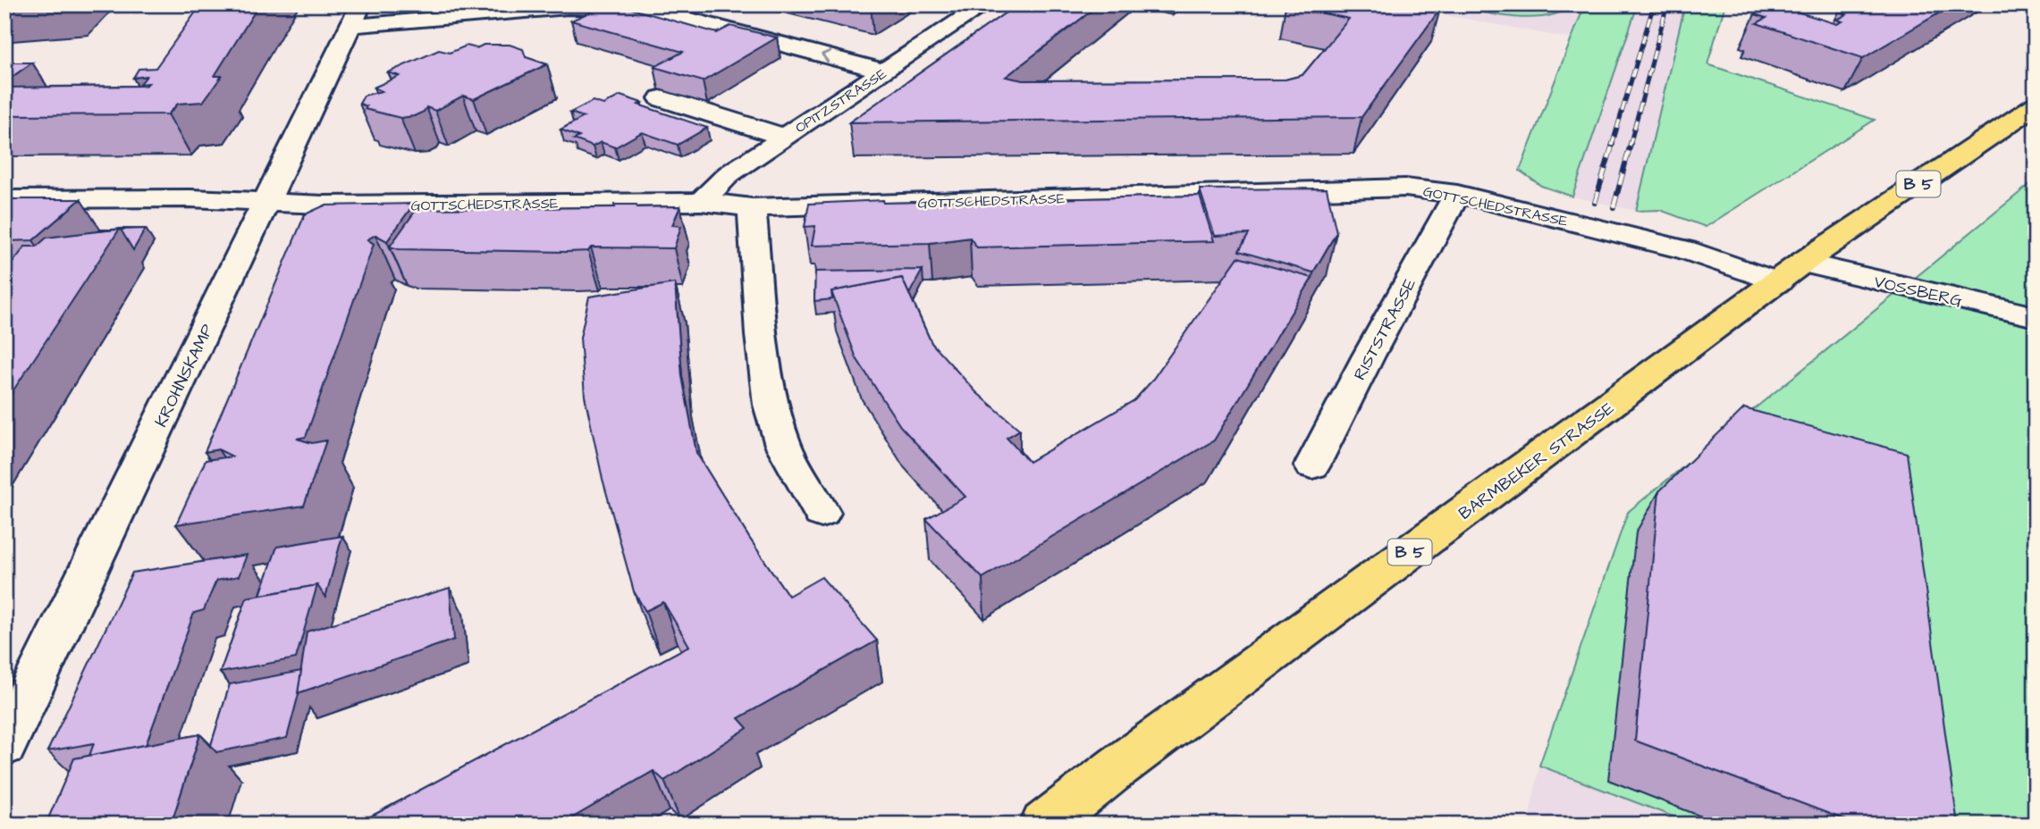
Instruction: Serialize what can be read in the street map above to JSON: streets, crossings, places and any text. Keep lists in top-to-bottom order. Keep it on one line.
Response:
{"streets":{"main road":["B 5","BARMBEKER STRASSE"],"street":["OPITZSTRASSE","GOTTSCHEDSTRASSE","VOSSBERG","RISTSTRASSE","KROHNSKAMP"]},"crossings":[["OPITZSTRASSE","GOTTSCHEDSTRASSE"],["GOTTSCHEDSTRASSE","VOSSBERG"],["GOTTSCHEDSTRASSE","RISTSTRASSE"],["GOTTSCHEDSTRASSE","KROHNSKAMP"],["GOTTSCHEDSTRASSE","BARMBEKER STRASSE"],["VOSSBERG","BARMBEKER STRASSE"]]}
